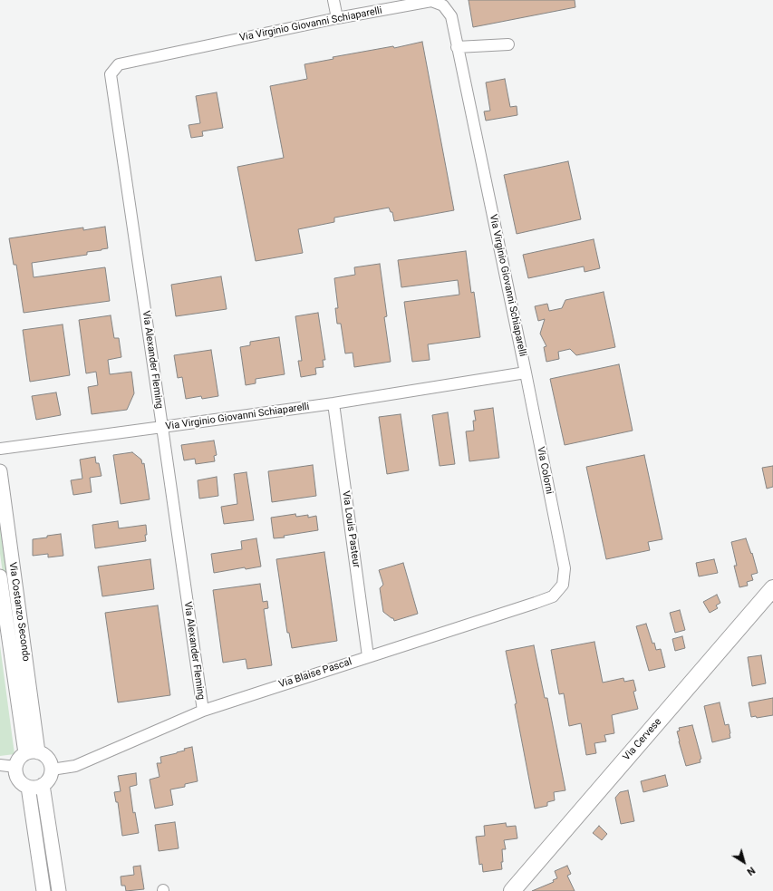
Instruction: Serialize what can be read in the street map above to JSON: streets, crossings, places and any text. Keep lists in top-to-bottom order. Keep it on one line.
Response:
{"streets":{"main road":["Via Cervese"],"street":["Via Virginio Giovanni Schiaparelli","Via Alexander Fleming","Via Colorni","Via Louis Pasteur","Via Costanzo Secondo","Via Blaise Pascal"]},"crossings":[["Via Virginio Giovanni Schiaparelli","Via Alexander Fleming"],["Via Virginio Giovanni Schiaparelli","Via Colorni"],["Via Virginio Giovanni Schiaparelli","Via Louis Pasteur"],["Via Alexander Fleming","Via Blaise Pascal"],["Via Colorni","Via Blaise Pascal"],["Via Louis Pasteur","Via Blaise Pascal"],["Via Costanzo Secondo","Via Blaise Pascal"]],"north":"bottom right"}
